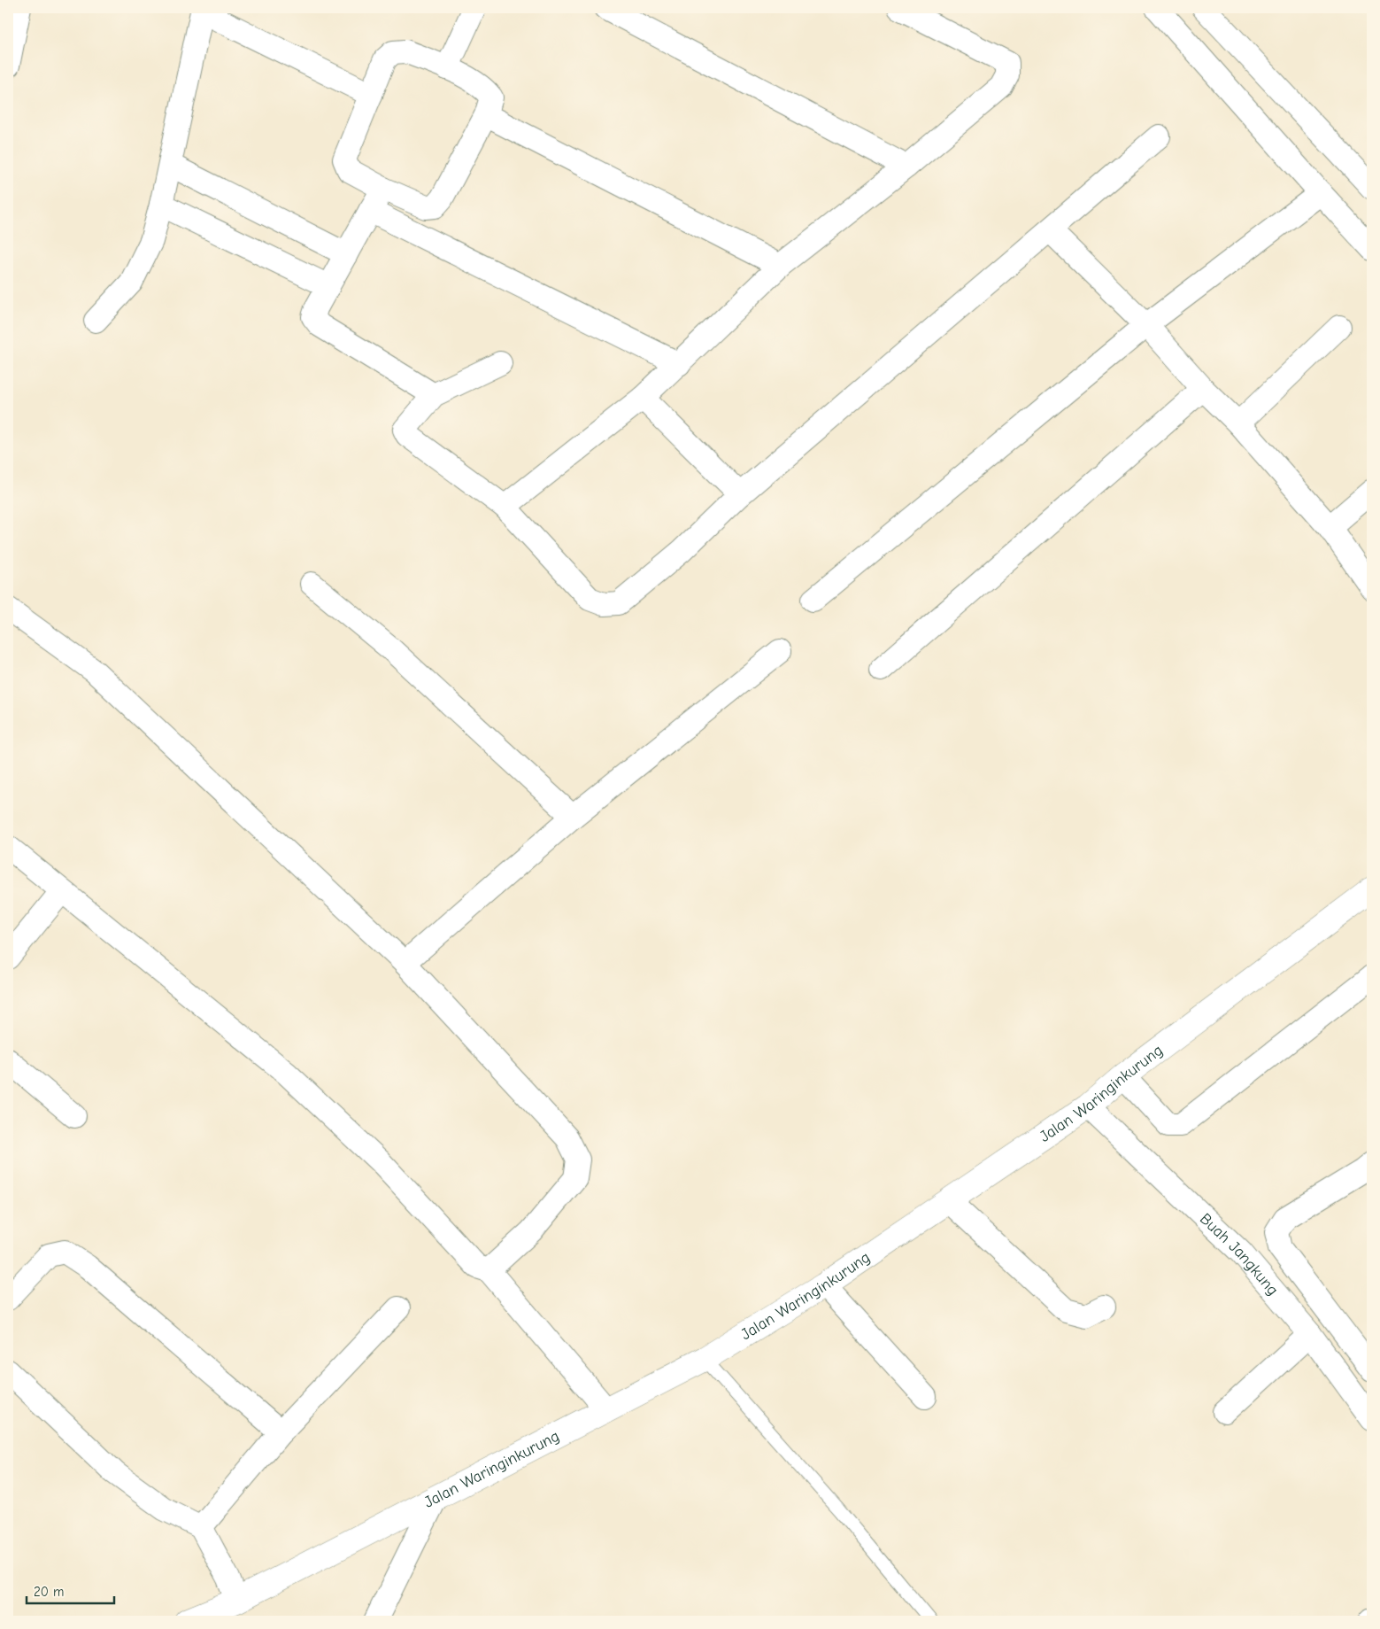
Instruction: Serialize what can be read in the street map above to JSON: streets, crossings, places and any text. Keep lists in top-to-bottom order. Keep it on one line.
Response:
{"streets":{"street":["Jalan Waringinkurung","Buah Jangkung"]},"crossings":[["Jalan Waringinkurung","Buah Jangkung"]],"scale_bar":"20 m"}
